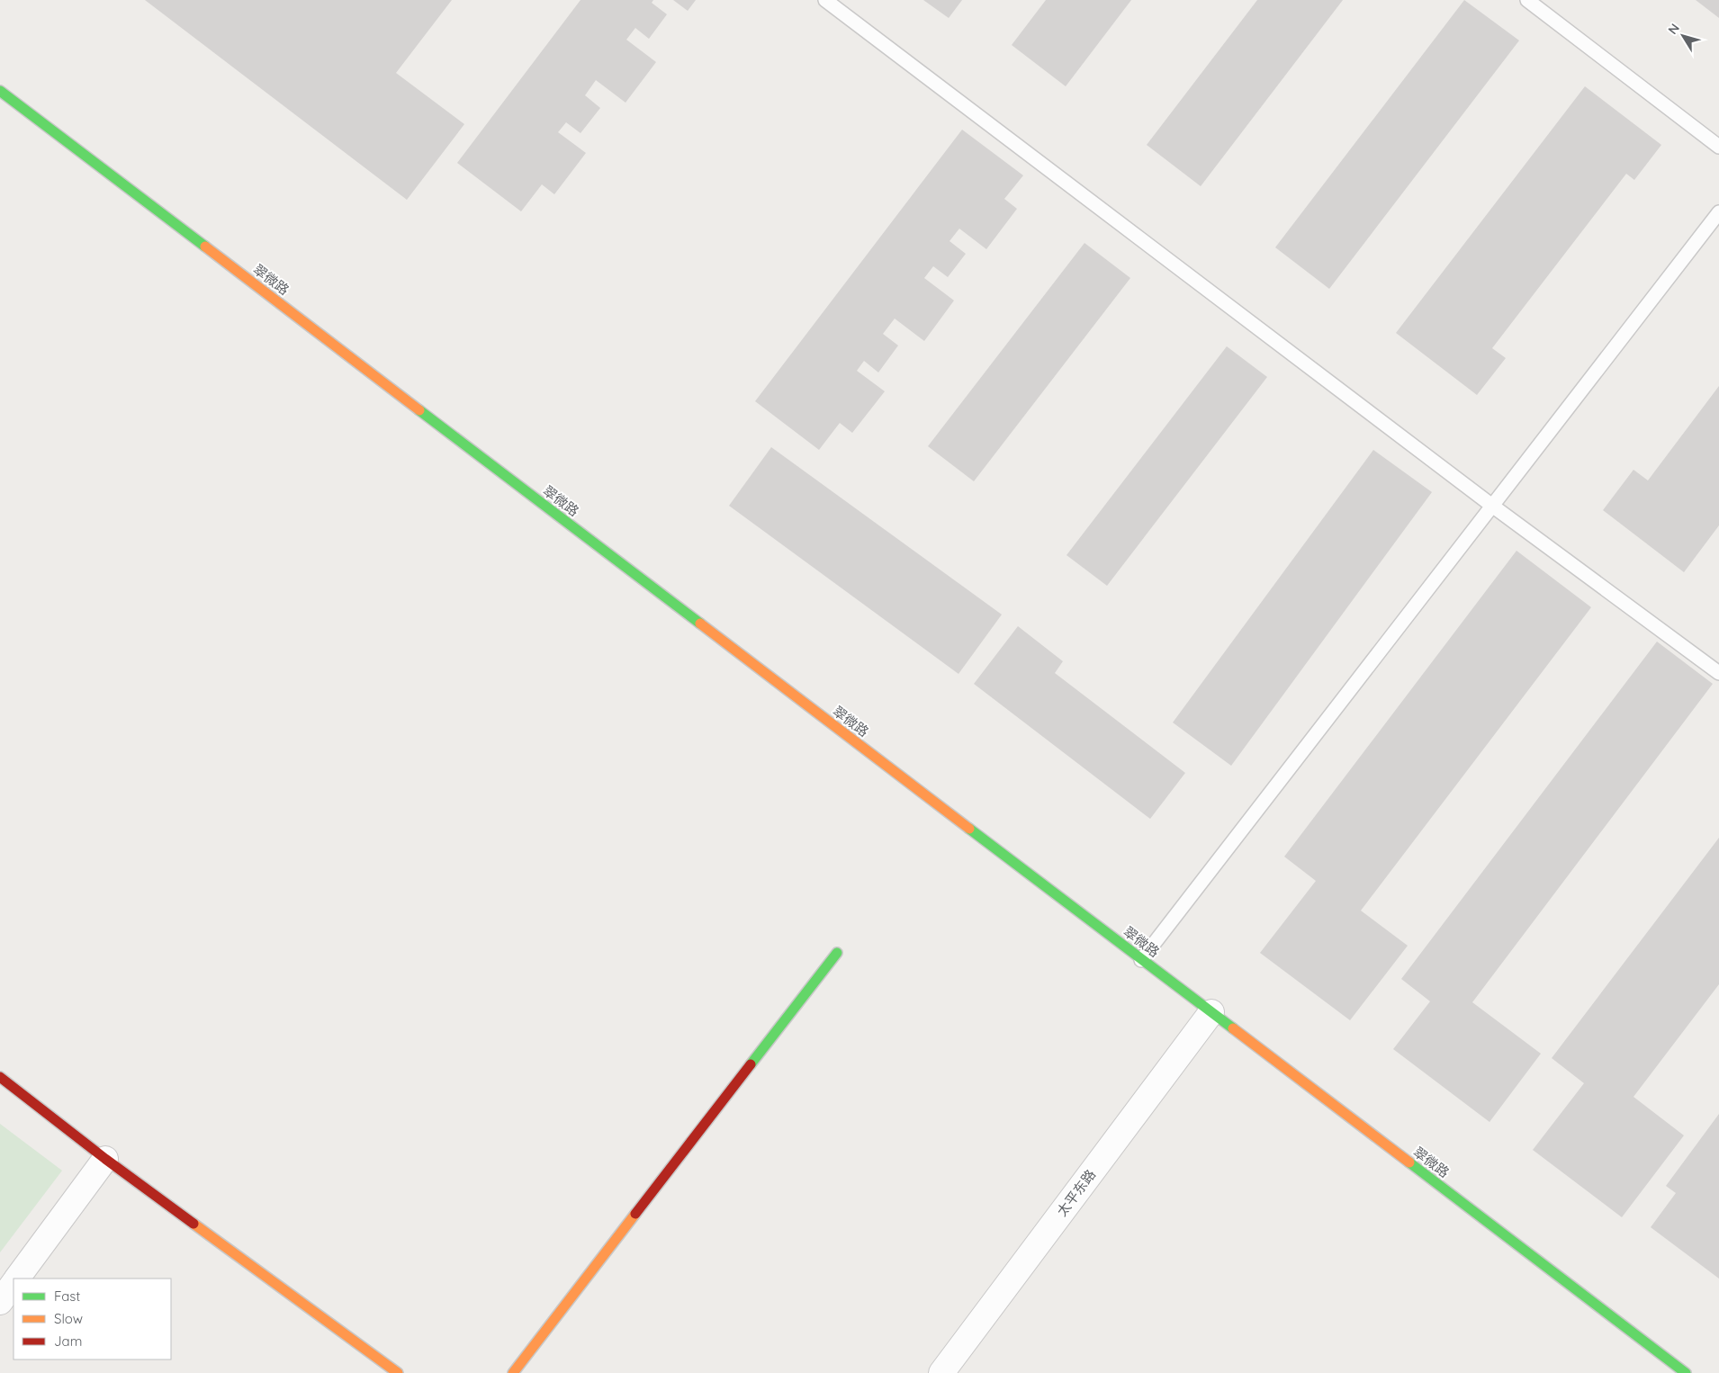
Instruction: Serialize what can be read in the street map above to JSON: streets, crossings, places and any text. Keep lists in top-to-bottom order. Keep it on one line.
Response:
{"streets":{"street":["翠微路","太平东路"]},"crossings":[["翠微路","太平东路"]],"legend":["Fast","Slow","Jam"],"north":"top left"}
